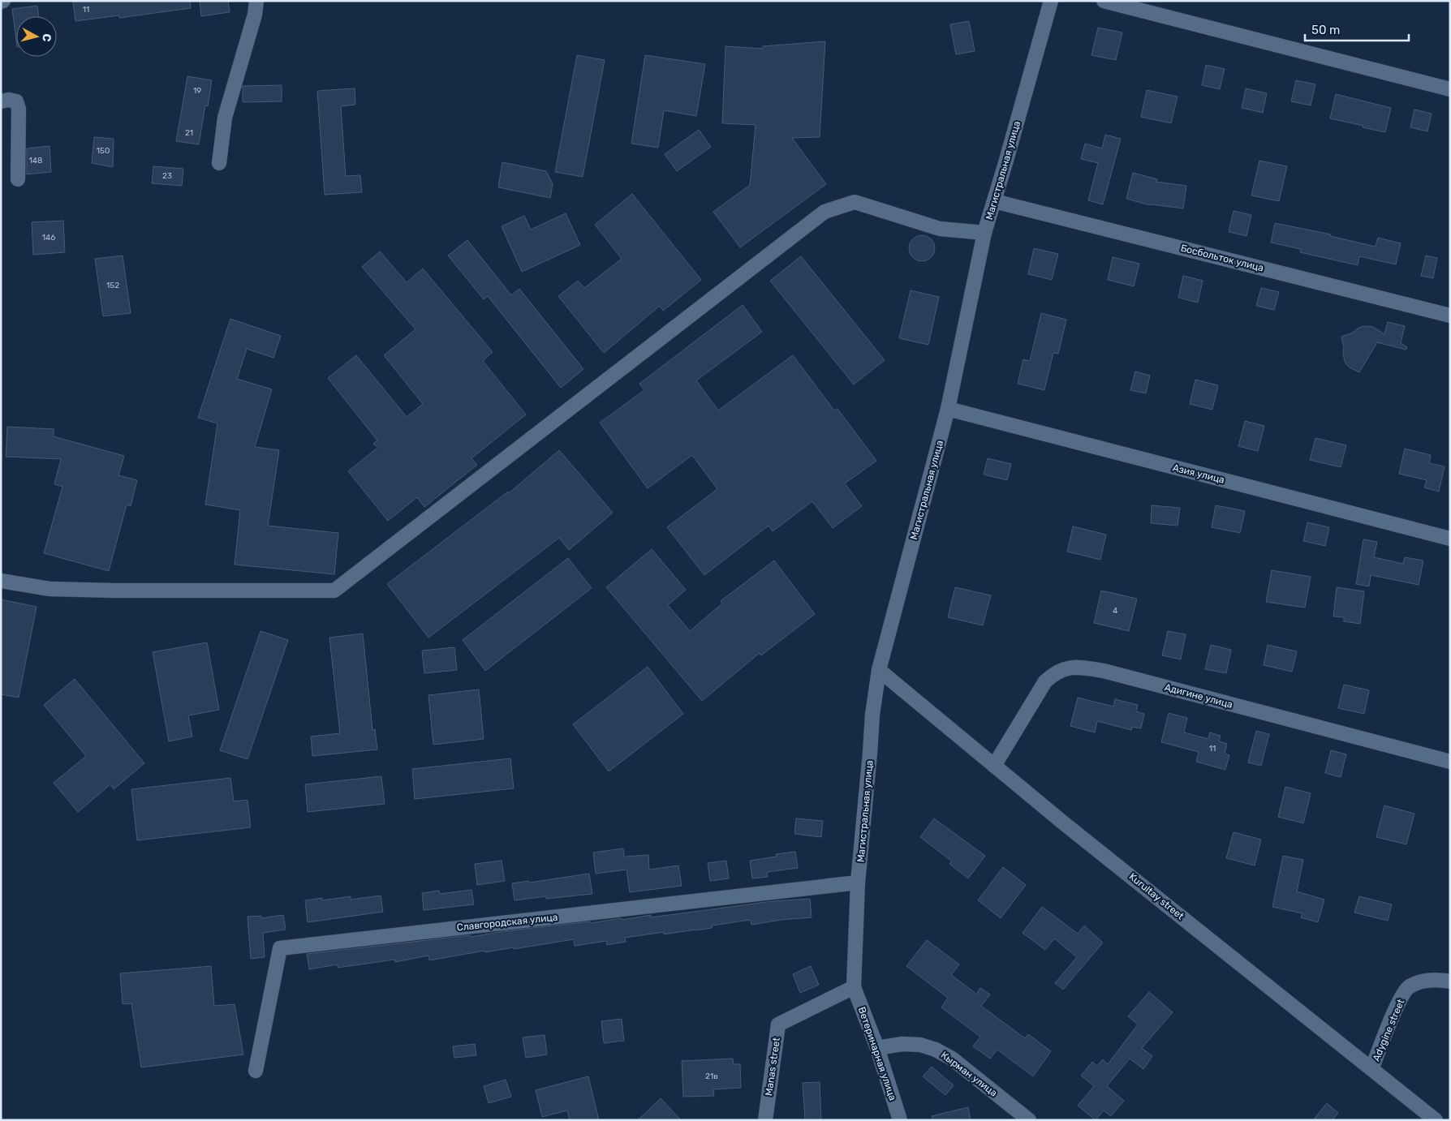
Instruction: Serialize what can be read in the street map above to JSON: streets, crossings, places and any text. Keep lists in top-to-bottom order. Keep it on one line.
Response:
{"streets":{"street":["Магистральная улица","Босбольток улица","Азия улица","Адигине улица","Kurultay street","Славгородская улица","Adygine street","Ветеринарная улица","Manas street","Кырман улица"]},"crossings":[["Магистральная улица","Босбольток улица"],["Магистральная улица","Азия улица"],["Магистральная улица","Kurultay street"],["Магистральная улица","Славгородская улица"],["Магистральная улица","Ветеринарная улица"],["Магистральная улица","Manas street"],["Адигине улица","Kurultay street"],["Kurultay street","Adygine street"],["Ветеринарная улица","Manas street"],["Ветеринарная улица","Кырман улица"]],"house_numbers":["11","19","21","150","148","23","146","152","4","11","21в"],"scale_bar":"50 m","north":"right"}
